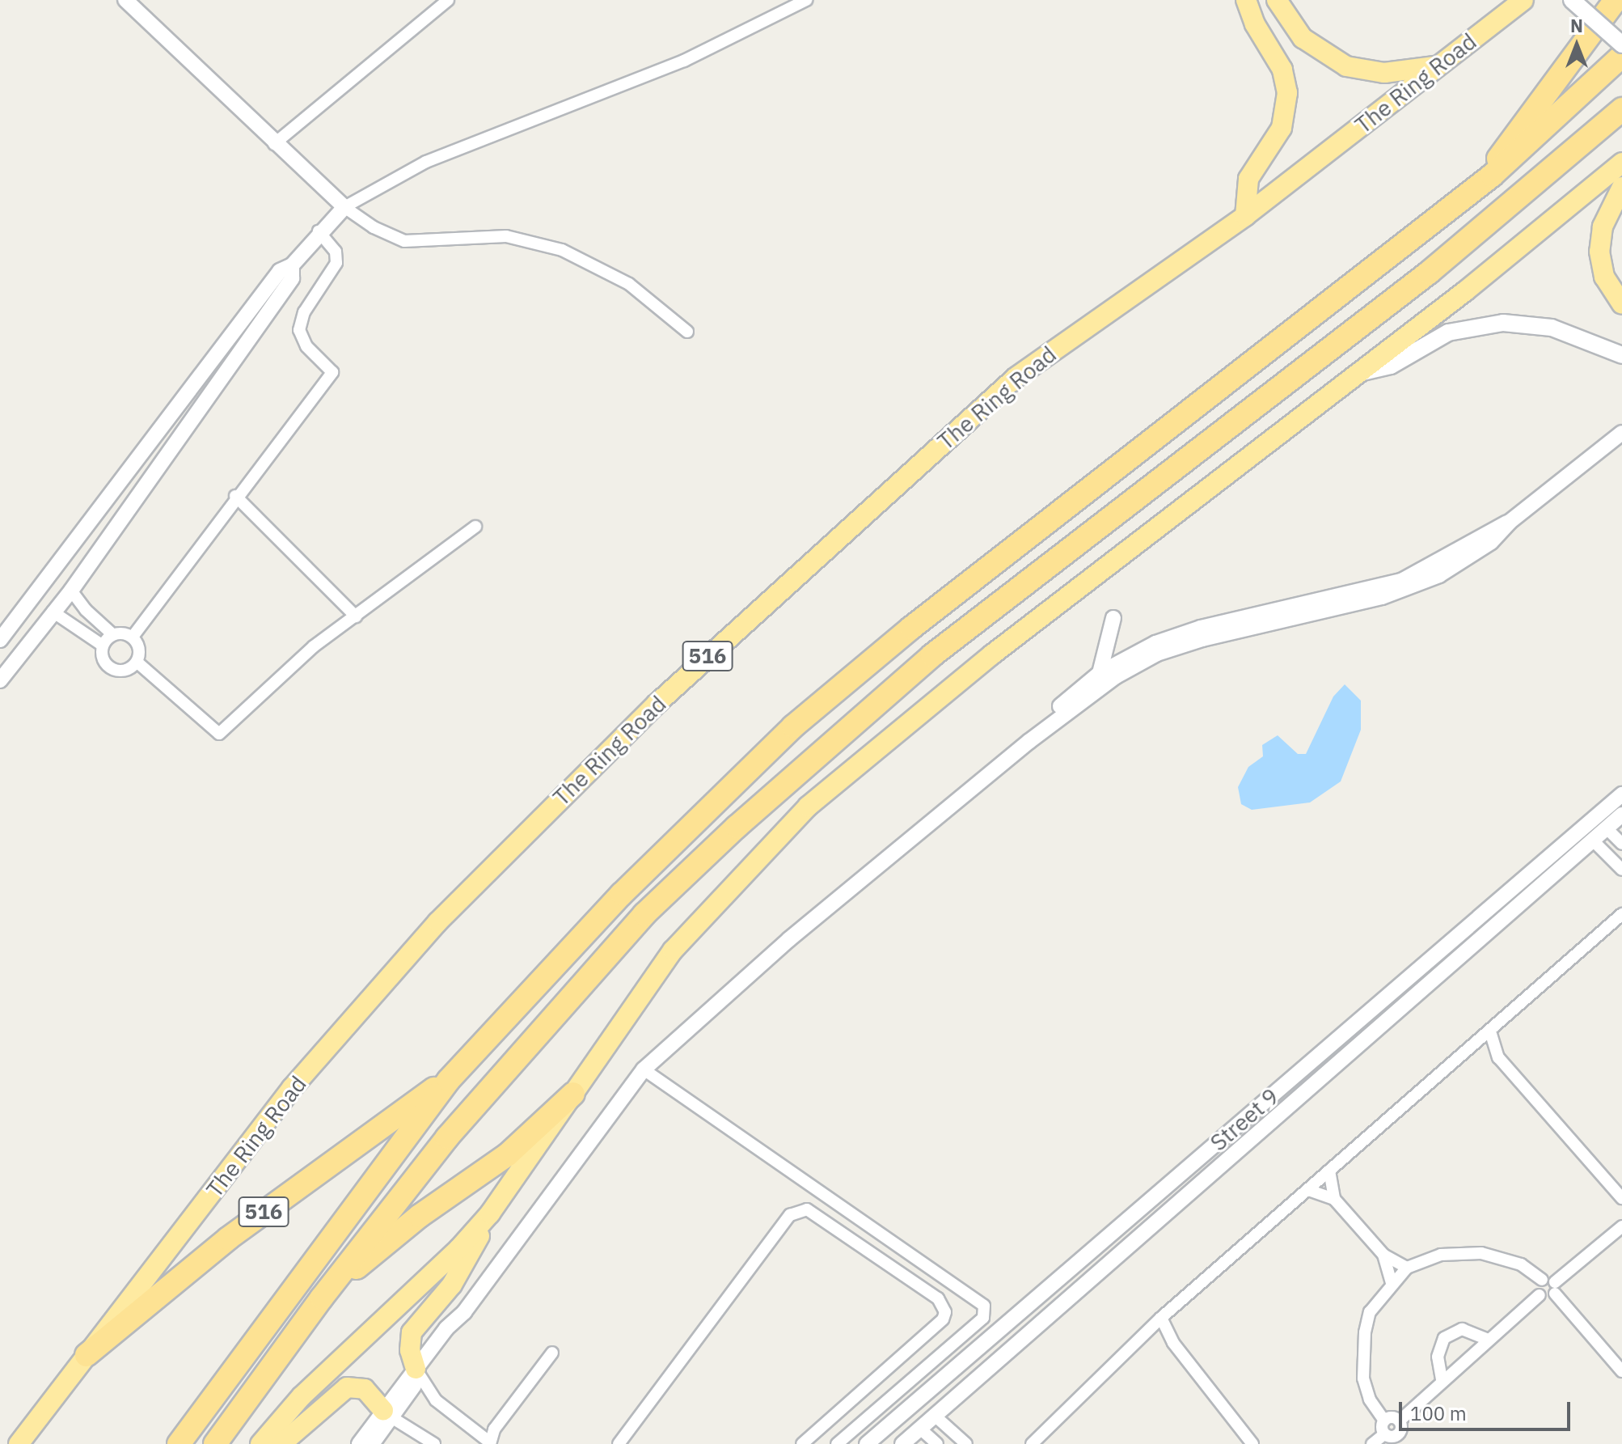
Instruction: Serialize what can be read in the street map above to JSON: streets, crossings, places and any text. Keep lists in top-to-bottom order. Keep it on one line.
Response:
{"streets":{"highway":["The Ring Road","516"],"street":["Street 9"]},"crossings":[["The Ring Road","516"]],"scale_bar":"100 m","north":"top"}
